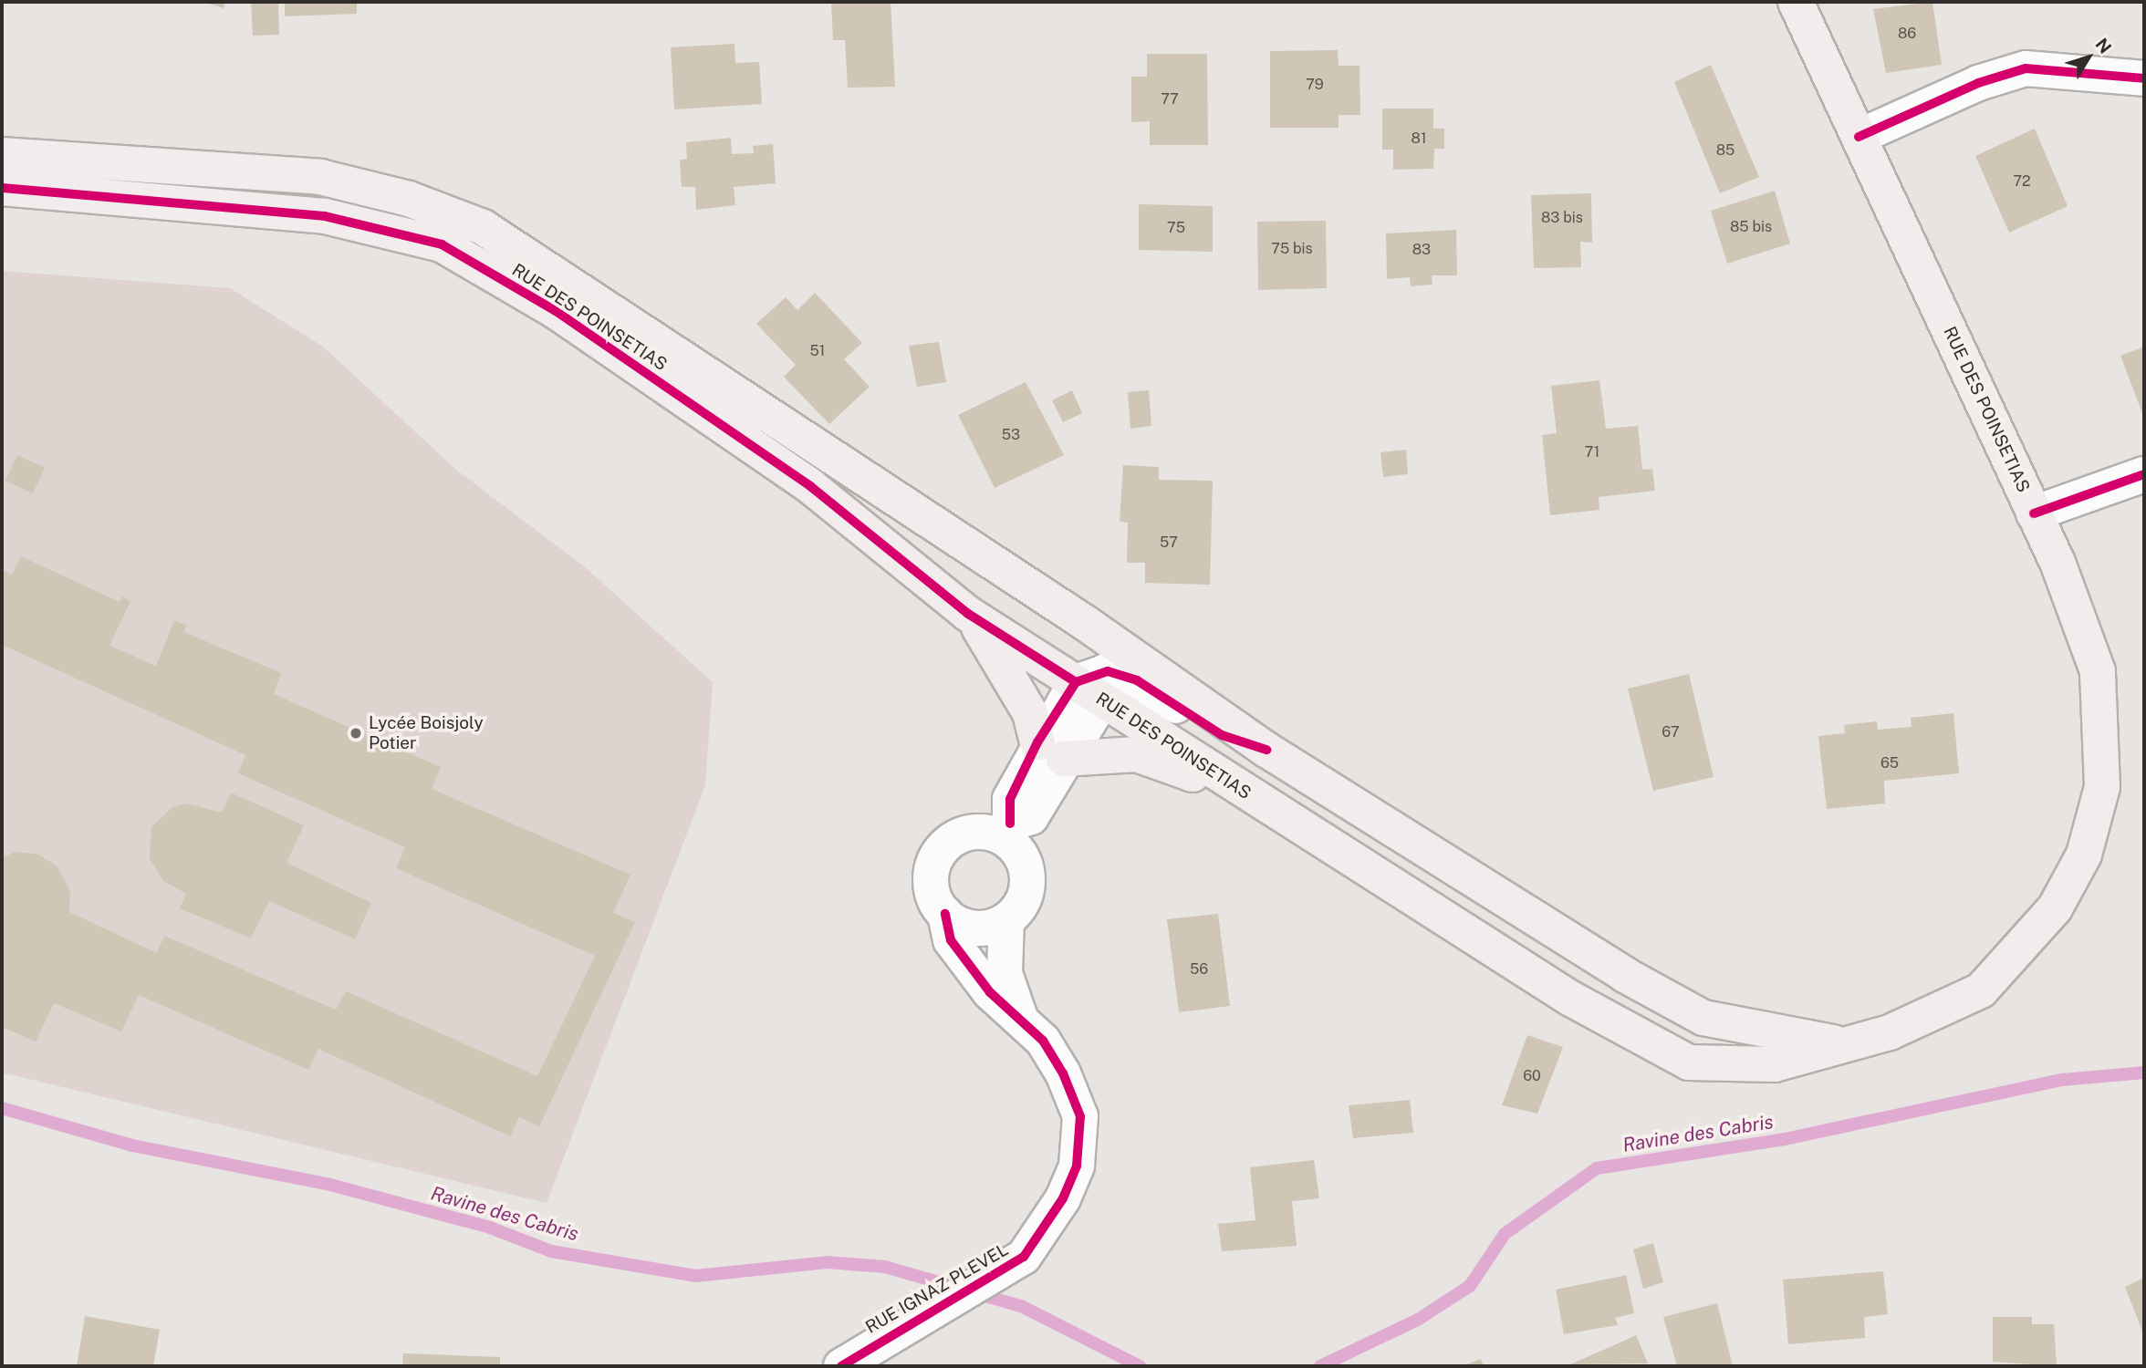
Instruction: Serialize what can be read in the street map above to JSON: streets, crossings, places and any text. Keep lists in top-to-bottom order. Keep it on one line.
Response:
{"streets":{"main road":["RUE DES POINSETIAS"],"street":["RUE IGNAZ PLEVEL"]},"water":["Ravine des Cabris"],"places":["Lycée Boisjoly Potier"],"house_numbers":["86","79","77","81","85","72","83 bis","85 bis","75","75 bis","83","51","53","71","57","67","65","56","60"],"north":"top right"}
